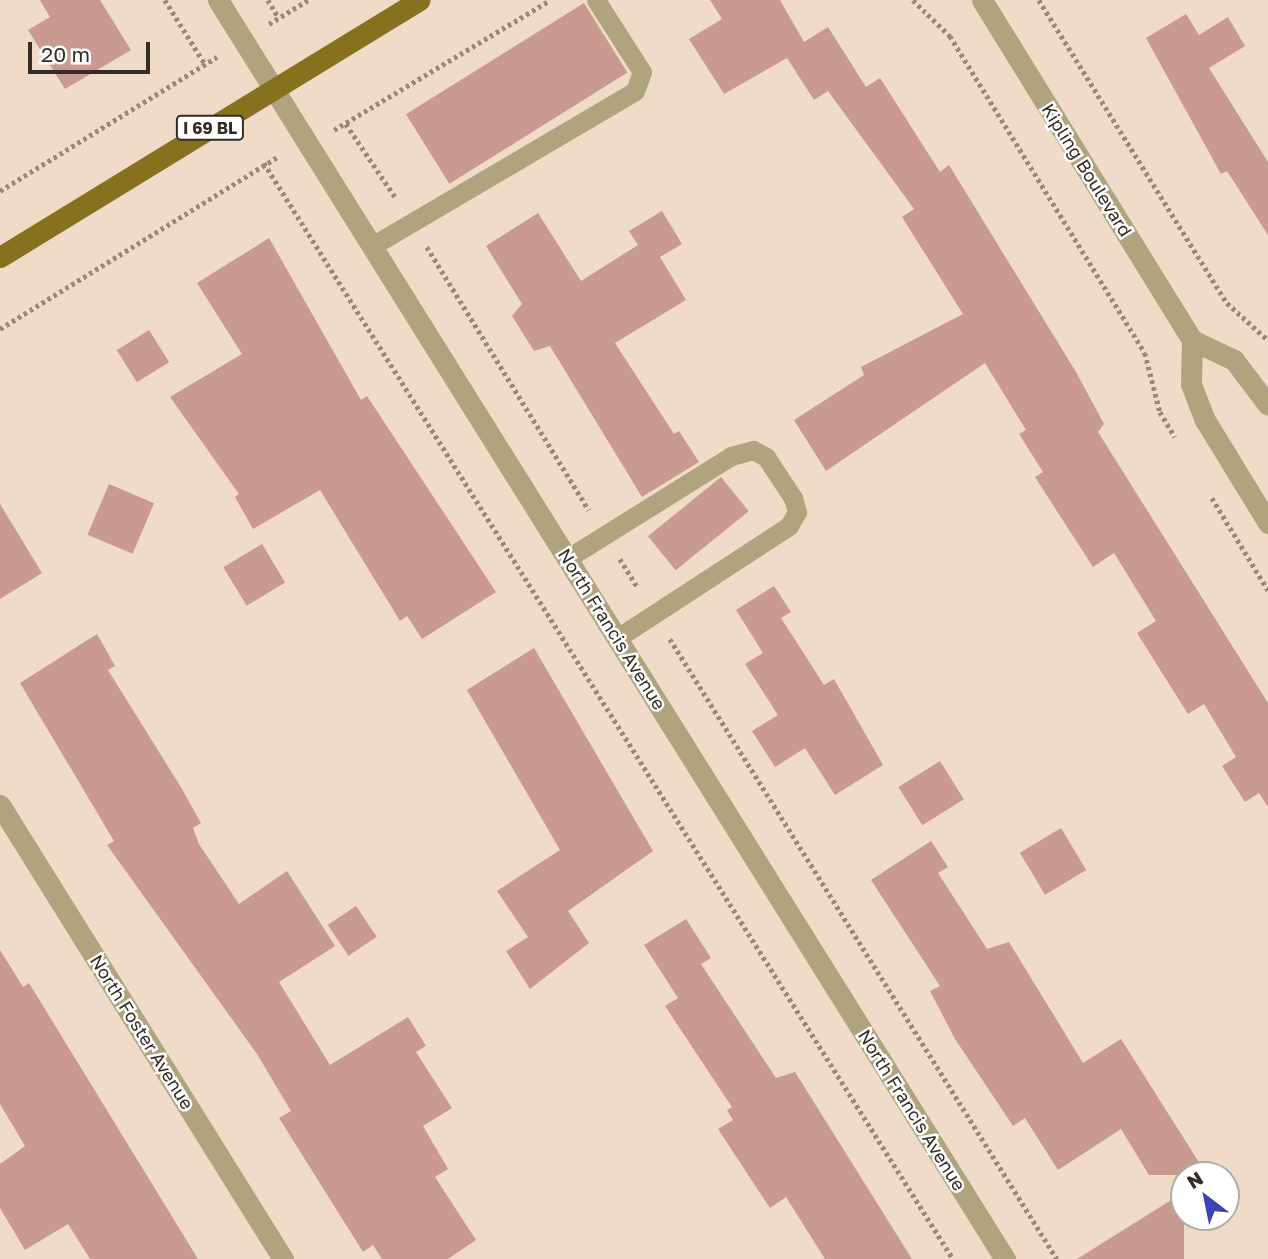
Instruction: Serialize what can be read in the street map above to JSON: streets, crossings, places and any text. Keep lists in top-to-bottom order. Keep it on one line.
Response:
{"streets":{"main road":["I 69 BL"],"street":["Kipling Boulevard","North Francis Avenue","North Foster Avenue"]},"crossings":[["I 69 BL","North Francis Avenue"]],"scale_bar":"20 m","north":"top left"}
